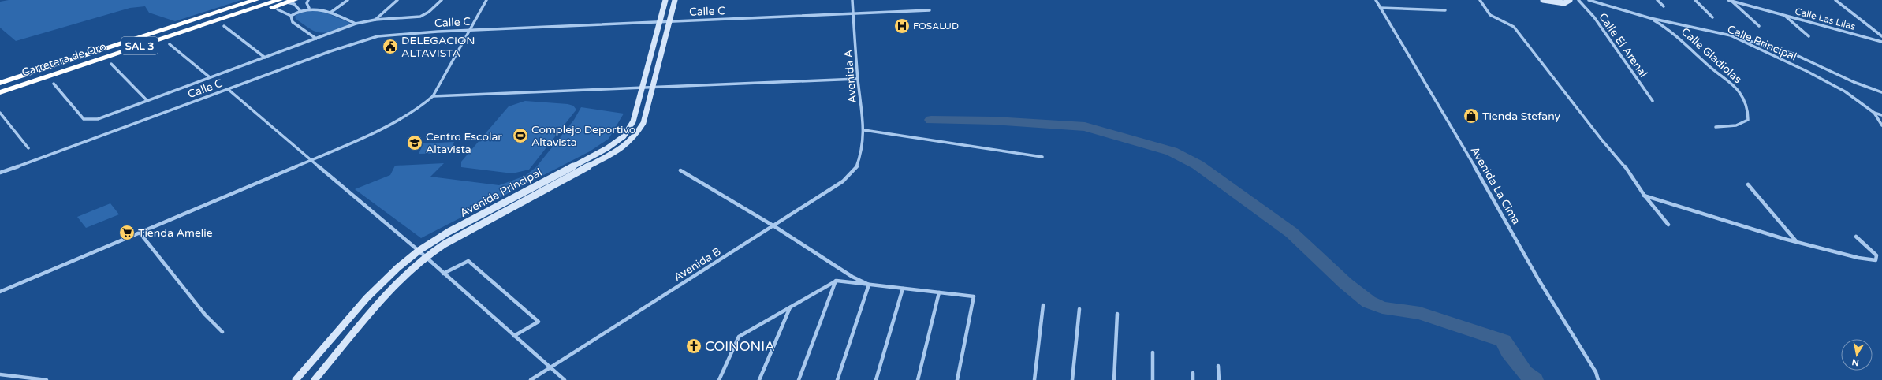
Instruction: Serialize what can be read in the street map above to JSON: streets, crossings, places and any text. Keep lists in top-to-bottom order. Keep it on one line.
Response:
{"streets":{"highway":["SAL 3","Carretera de Oro"],"street":["Calle C","Calle Las Lilas","Calle Principal","Calle El Arenal","Calle Gladiolas","Avenida A","Avenida La Cima","Avenida Principal","Avenida B"]},"crossings":[["Calle C","Avenida A"],["Calle C","Avenida Principal"],["Calle Principal","Calle Gladiolas"],["Avenida A","Avenida B"]],"places":{"hospital":["FOSALUD"],"public building":["DELEGACION ALTAVISTA"],"shop":["Tienda Stefany"],"sports":["Complejo Deportivo Altavista"],"school or university":["Centro Escolar Altavista"],"supermarket":["Tienda Amelie"],"church":["COINONIA"]},"north":"bottom"}
